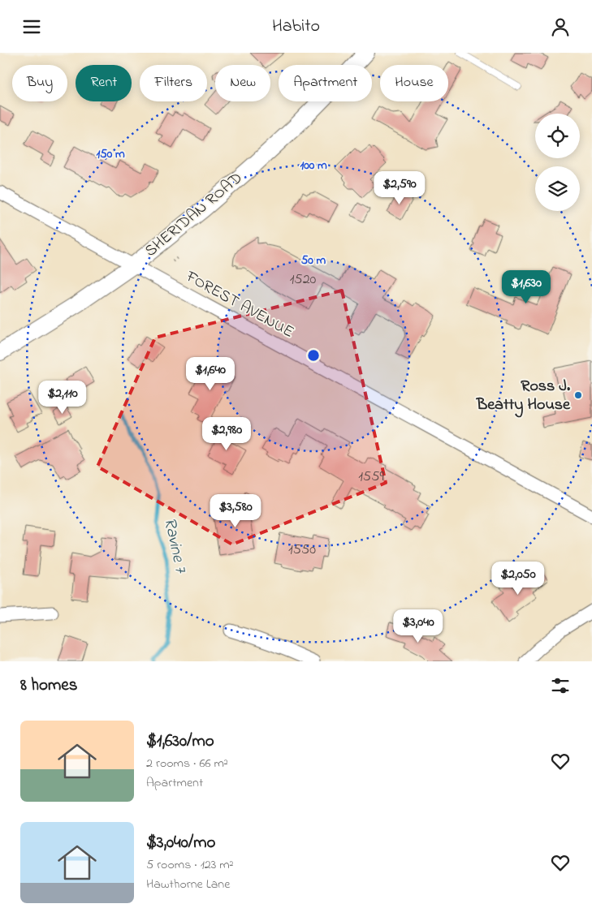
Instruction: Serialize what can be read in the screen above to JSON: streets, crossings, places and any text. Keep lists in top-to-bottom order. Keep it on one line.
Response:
{"streets":{"street":["SHERIDAN ROAD","FOREST AVENUE"]},"crossings":[["SHERIDAN ROAD","FOREST AVENUE"]],"water":["Ravine 7"],"places":["Ross J. Beatty House"],"house_numbers":["1520","1559","1550"],"page":{"header":"Habito","chip":["Buy","Rent","Filters","New","Apartment","House"],"price":["$2,590","$1,630","$1,640","$2,110","$2,980","$3,580","$2,050","$3,040"],"heading":"8 homes","list":[{"name":"$1,630/mo","note":"2 rooms · 66 m² · Apartment"},{"name":"$3,040/mo","note":"5 rooms · 123 m² · Hawthorne Lane"}]},"rings":["150 m","100 m","50 m"]}
